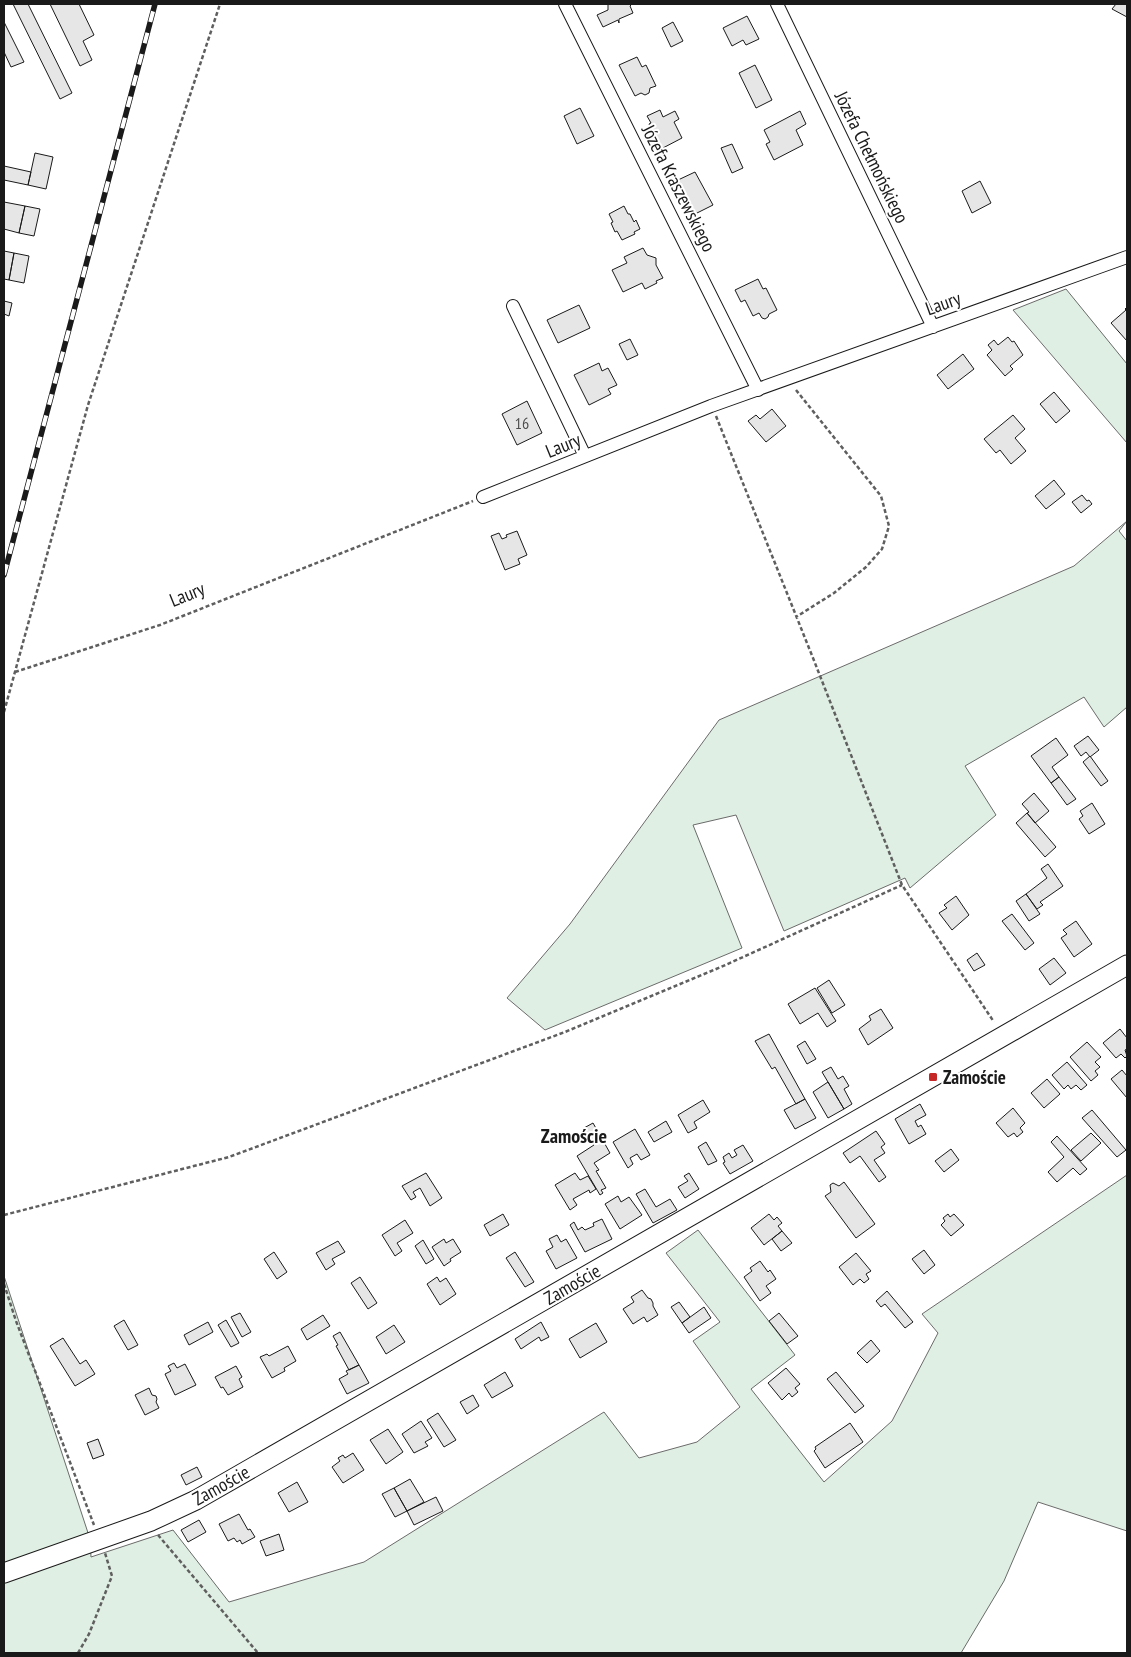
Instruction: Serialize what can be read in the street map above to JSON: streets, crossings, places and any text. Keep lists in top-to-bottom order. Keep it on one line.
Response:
{"streets":{"street":["Józefa Chełmońskiego","Józefa Kraszewskiego","Laury","Zamoście"]},"crossings":[["Józefa Chełmońskiego","Laury"],["Józefa Kraszewskiego","Laury"]],"districts":["Zamoście"],"places":{"transit":["Zamoście"]},"house_numbers":["16"]}
